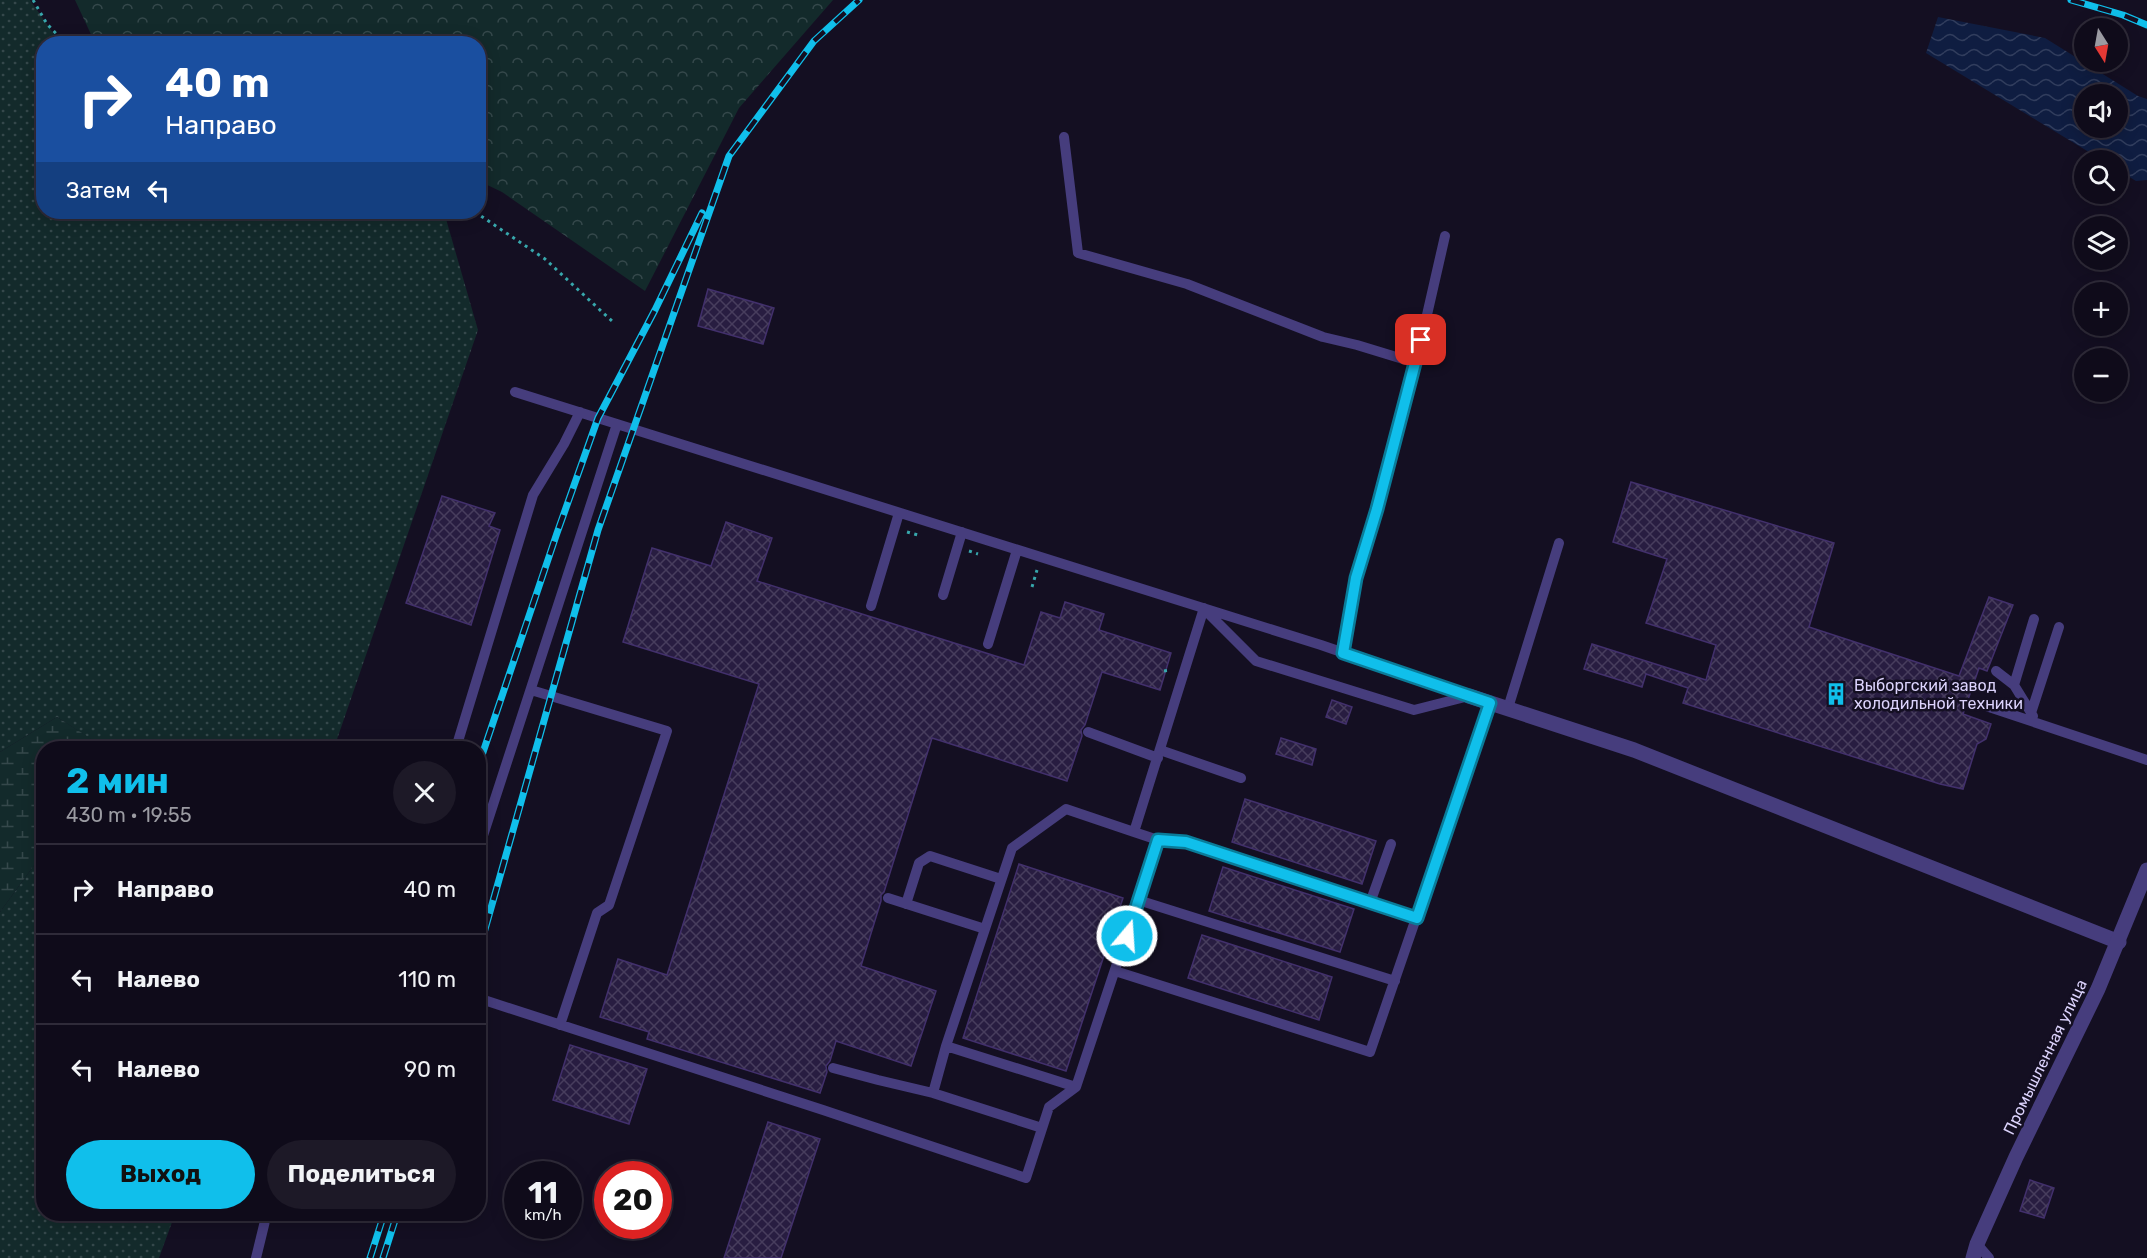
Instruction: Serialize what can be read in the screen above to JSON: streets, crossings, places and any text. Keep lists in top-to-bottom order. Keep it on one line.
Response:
{"streets":{"street":["Промышленная улица"]},"places":{"building":["Выборгский завод холодильной техники"]},"north":"bottom","page":{"map_buttons":["+","−"],"turn":["40 m","Направо"],"then":"Затем","heading":["2 мин","430 m · 19:55"],"list":[{"name":"Направо","value":"40 m"},{"name":"Налево","value":"110 m"},{"name":"Налево","value":"90 m"}],"buttons":["Выход","Поделиться"],"speed":"11 km/h","limit":"20"}}
